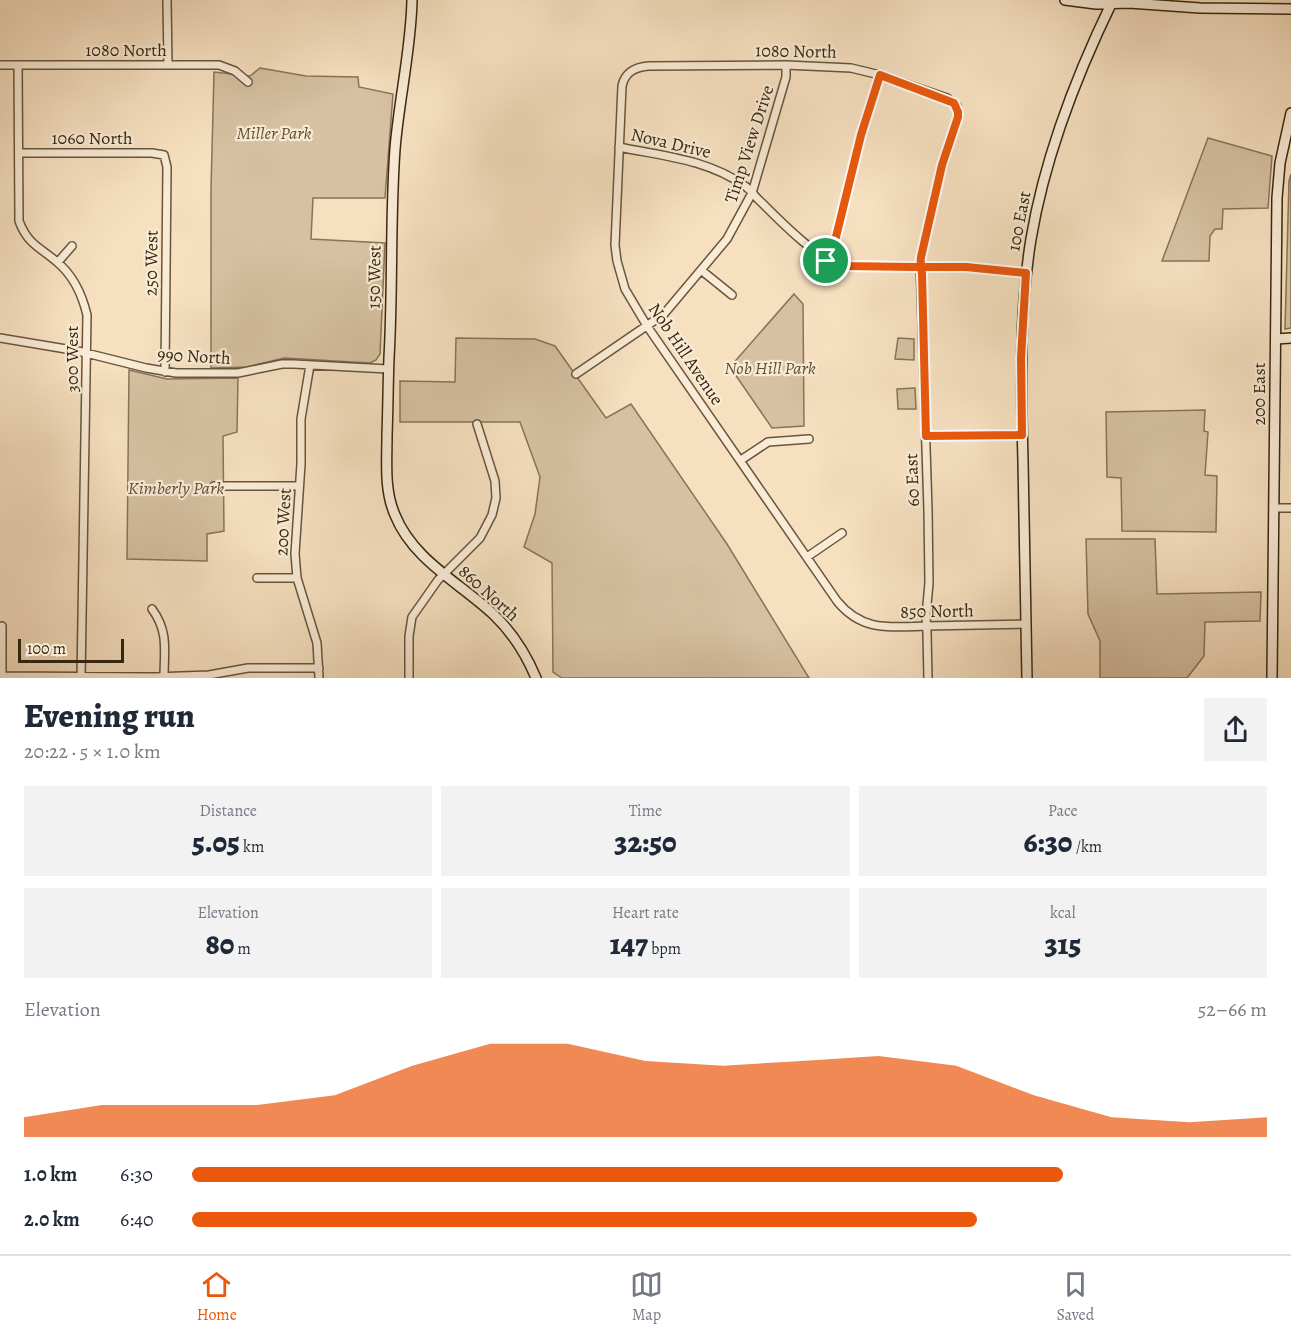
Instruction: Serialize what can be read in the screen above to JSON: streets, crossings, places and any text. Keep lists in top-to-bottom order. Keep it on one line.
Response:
{"streets":{"street":["1080 North","1060 North","Nova Drive","Timp View Drive","100 East","250 West","150 West","Nob Hill Avenue","990 North","300 West","200 East","60 East","200 West","860 North","850 North"]},"crossings":[["1080 North","Timp View Drive"],["1080 North","Nob Hill Avenue"],["1080 North","300 West"],["1080 North","60 East"],["1060 North","250 West"],["1060 North","300 West"],["Nova Drive","Timp View Drive"],["Nova Drive","Nob Hill Avenue"],["Timp View Drive","Nob Hill Avenue"],["100 East","850 North"],["250 West","990 North"],["150 West","990 North"],["150 West","860 North"],["Nob Hill Avenue","850 North"],["990 North","300 West"],["990 North","200 West"],["60 East","850 North"]],"parks":["Miller Park","Nob Hill Park","Kimberly Park"],"scale_bar":"100 m","page":{"scale":"100 m","heading":["Evening run","20:22 · 5 × 1.0 km"],"stats":[["Distance","5.05 km"],["Time","32:50"],["Pace","6:30 /km"],["Elevation","80 m"],["Heart rate","147 bpm"],["kcal","315"]],"chart":["Elevation","52–66 m"],"list":[{"name":"1.0 km","note":"6:30"},{"name":"2.0 km","note":"6:40"}],"tabs":["Home","Map","Saved"]}}
